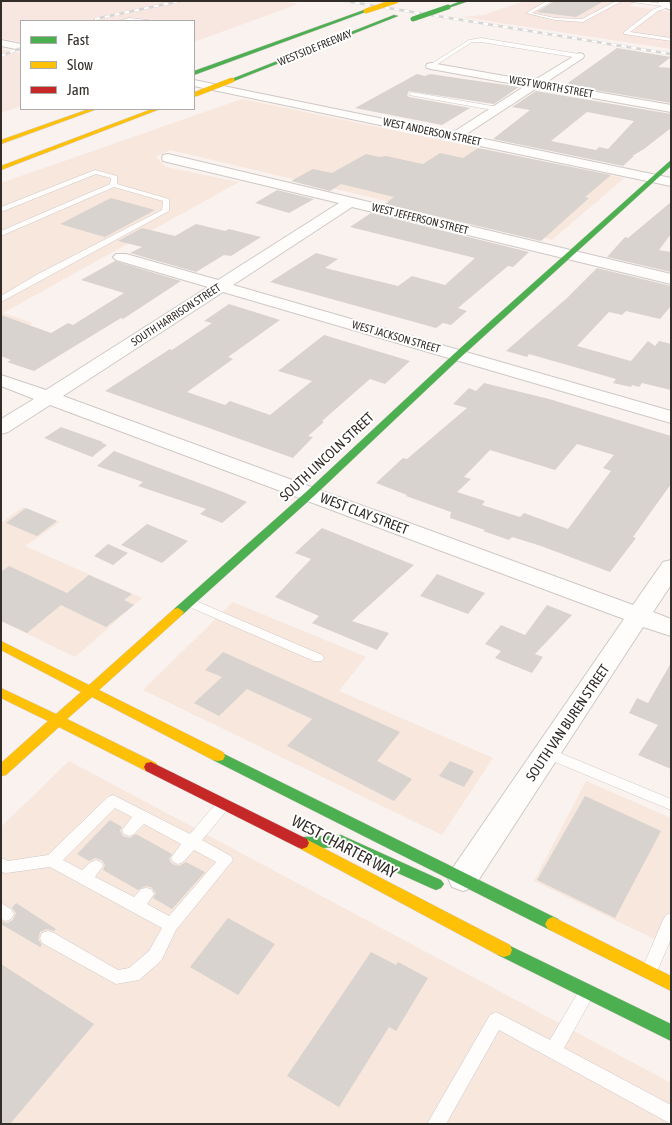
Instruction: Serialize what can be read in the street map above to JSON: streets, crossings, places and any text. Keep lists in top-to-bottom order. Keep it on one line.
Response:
{"streets":{"main road":["WESTSIDE FREEWAY","SOUTH LINCOLN STREET","WEST CHARTER WAY"],"street":["WEST WORTH STREET","WEST ANDERSON STREET","WEST JEFFERSON STREET","SOUTH HARRISON STREET","WEST JACKSON STREET","WEST CLAY STREET","SOUTH VAN BUREN STREET"]},"crossings":[["WEST ANDERSON STREET","SOUTH LINCOLN STREET"],["WEST JEFFERSON STREET","SOUTH HARRISON STREET"],["WEST JEFFERSON STREET","SOUTH LINCOLN STREET"],["SOUTH HARRISON STREET","WEST JACKSON STREET"],["SOUTH HARRISON STREET","WEST CLAY STREET"],["WEST JACKSON STREET","SOUTH LINCOLN STREET"],["SOUTH LINCOLN STREET","WEST CLAY STREET"],["SOUTH LINCOLN STREET","WEST CHARTER WAY"],["WEST CLAY STREET","SOUTH VAN BUREN STREET"],["SOUTH VAN BUREN STREET","WEST CHARTER WAY"]],"legend":["Fast","Slow","Jam"]}
